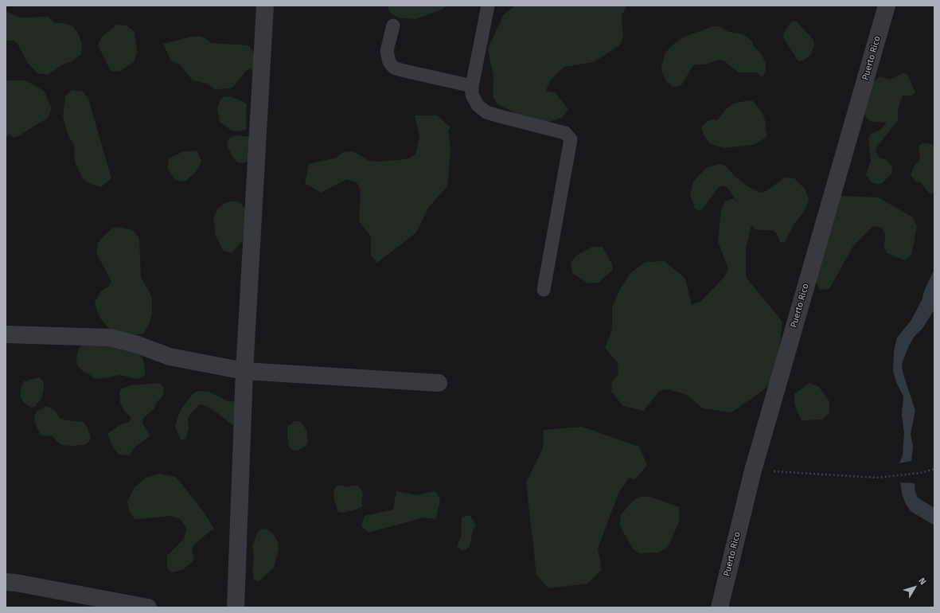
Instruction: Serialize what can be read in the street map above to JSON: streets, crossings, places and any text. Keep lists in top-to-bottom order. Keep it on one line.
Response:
{"streets":{"street":["Puerto Rico"]},"north":"top right"}
